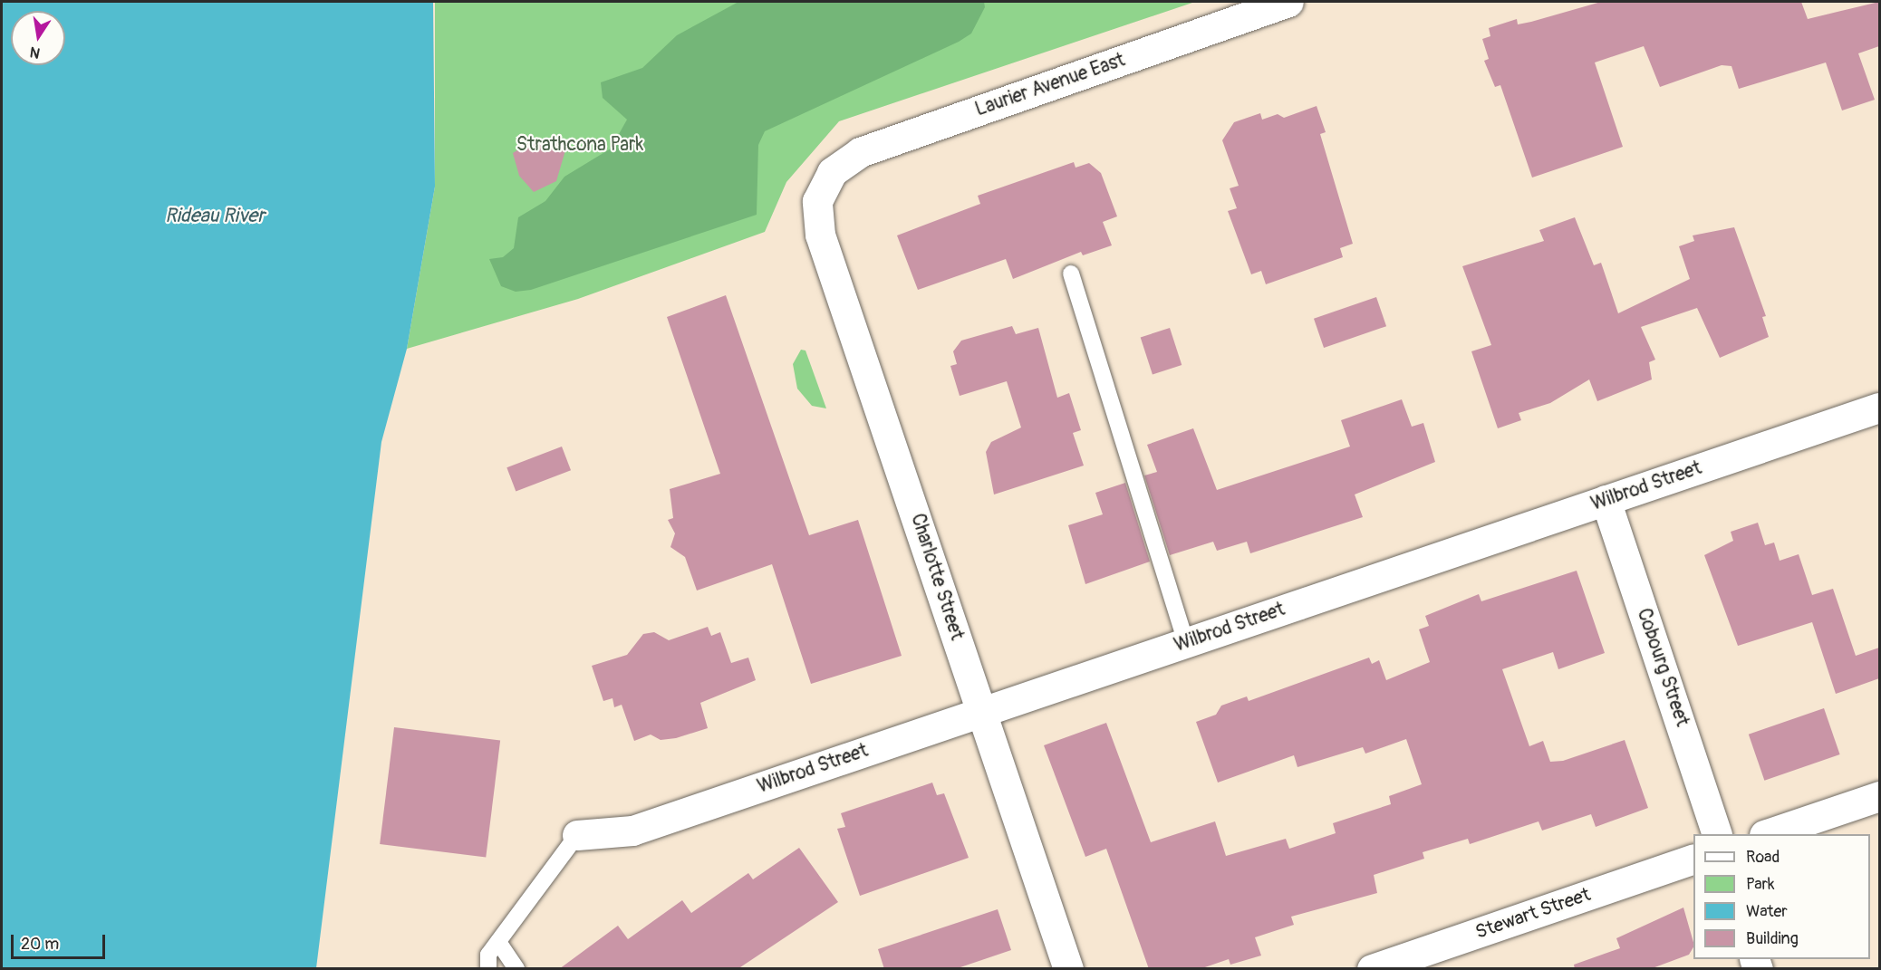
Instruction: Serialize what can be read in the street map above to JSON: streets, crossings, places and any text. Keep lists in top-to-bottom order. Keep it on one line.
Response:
{"streets":{"street":["Laurier Avenue East","Wilbrod Street","Charlotte Street","Cobourg Street","Stewart Street"]},"crossings":[["Laurier Avenue East","Charlotte Street"],["Wilbrod Street","Charlotte Street"],["Wilbrod Street","Cobourg Street"]],"water":["Rideau River"],"parks":["Strathcona Park"],"legend":["Road","Park","Water","Building"],"scale_bar":"20 m","north":"bottom"}
